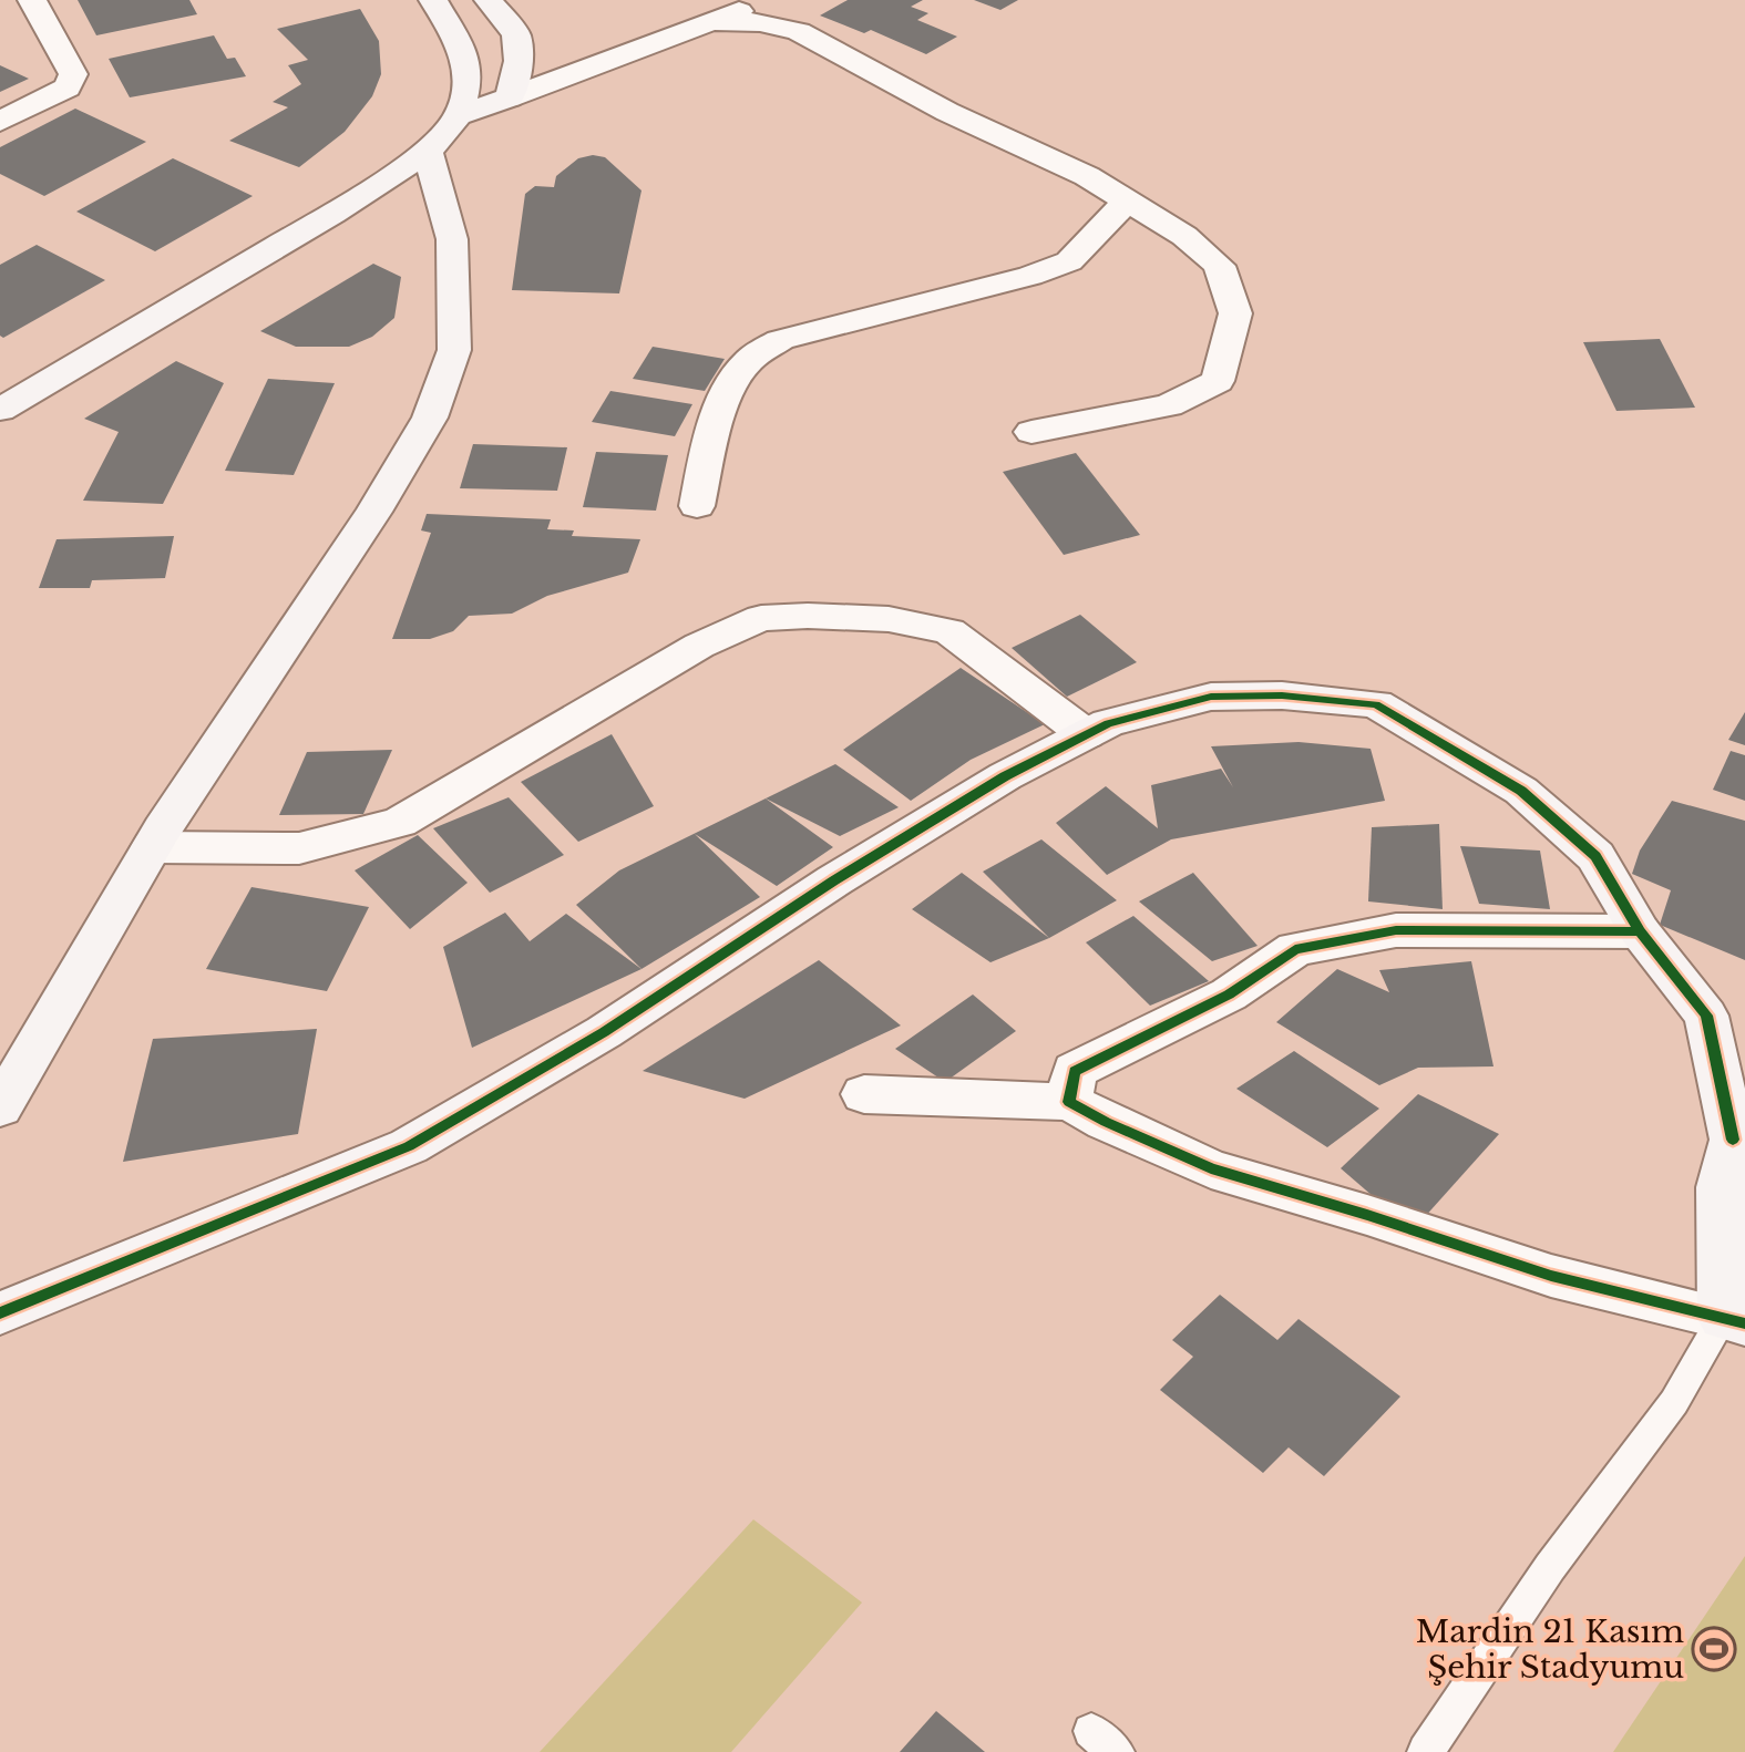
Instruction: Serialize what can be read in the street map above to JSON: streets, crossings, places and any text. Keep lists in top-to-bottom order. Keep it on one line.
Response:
{"places":{"sports":["Mardin 21 Kasım Şehir Stadyumu"]}}
